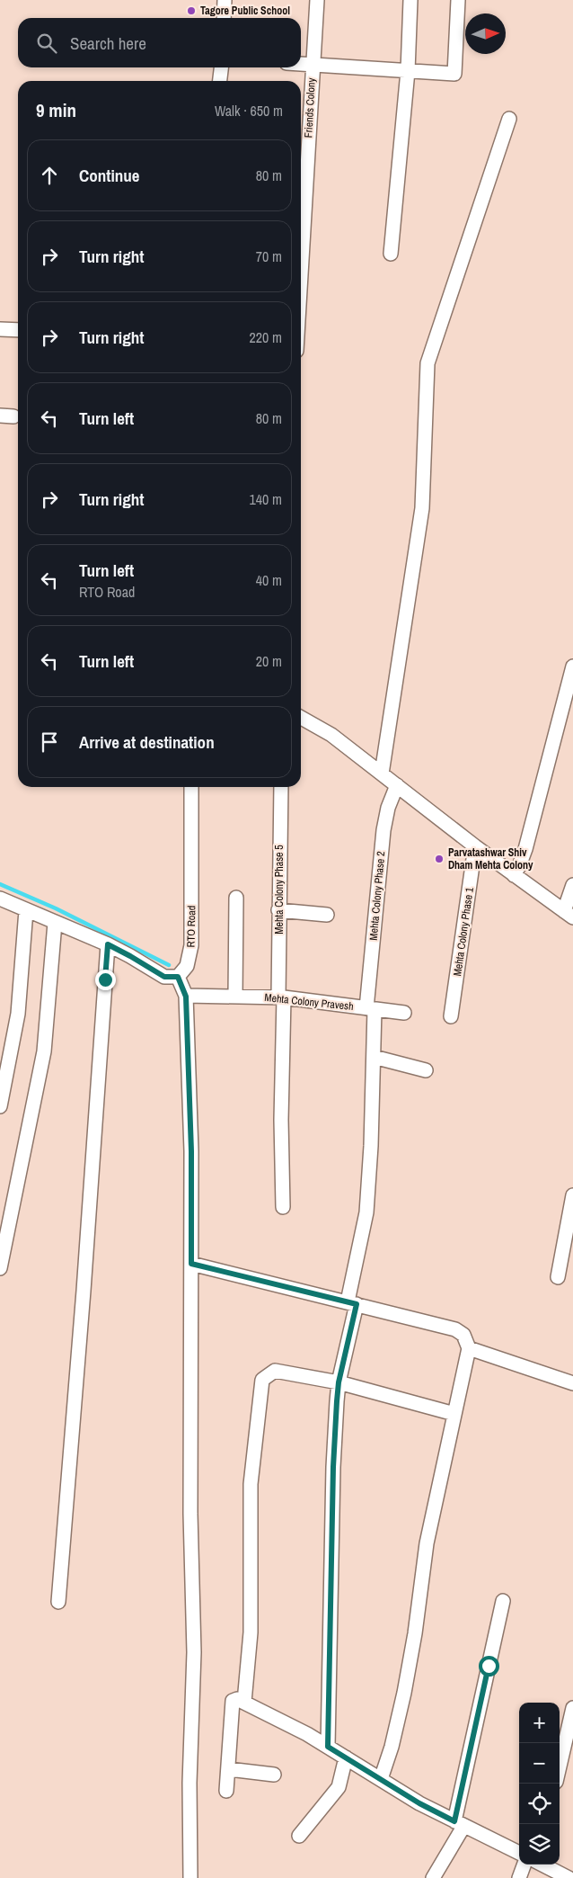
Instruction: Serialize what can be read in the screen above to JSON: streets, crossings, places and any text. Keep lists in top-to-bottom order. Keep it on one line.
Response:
{"streets":{"street":["Friends Colony","Mehta Colony Phase 5","Mehta Colony Phase 2","RTO Road","Mehta Colony Phase 1","Mehta Colony Pravesh"]},"crossings":[["Mehta Colony Phase 5","Mehta Colony Pravesh"],["Mehta Colony Phase 2","Mehta Colony Pravesh"]],"places":["Tagore Public School","Parvatashwar Shiv Dham Mehta Colony"],"north":"right","page":{"search":"Search here","heading":["9 min","Walk · 650 m"],"list":[["Continue","80 m"],["Turn right","70 m"],["Turn right","220 m"],["Turn left","80 m"],["Turn right","140 m"],["Turn left","RTO Road","40 m"],["Turn left","20 m"],"Arrive at destination"],"map_buttons":["+","−"]}}
